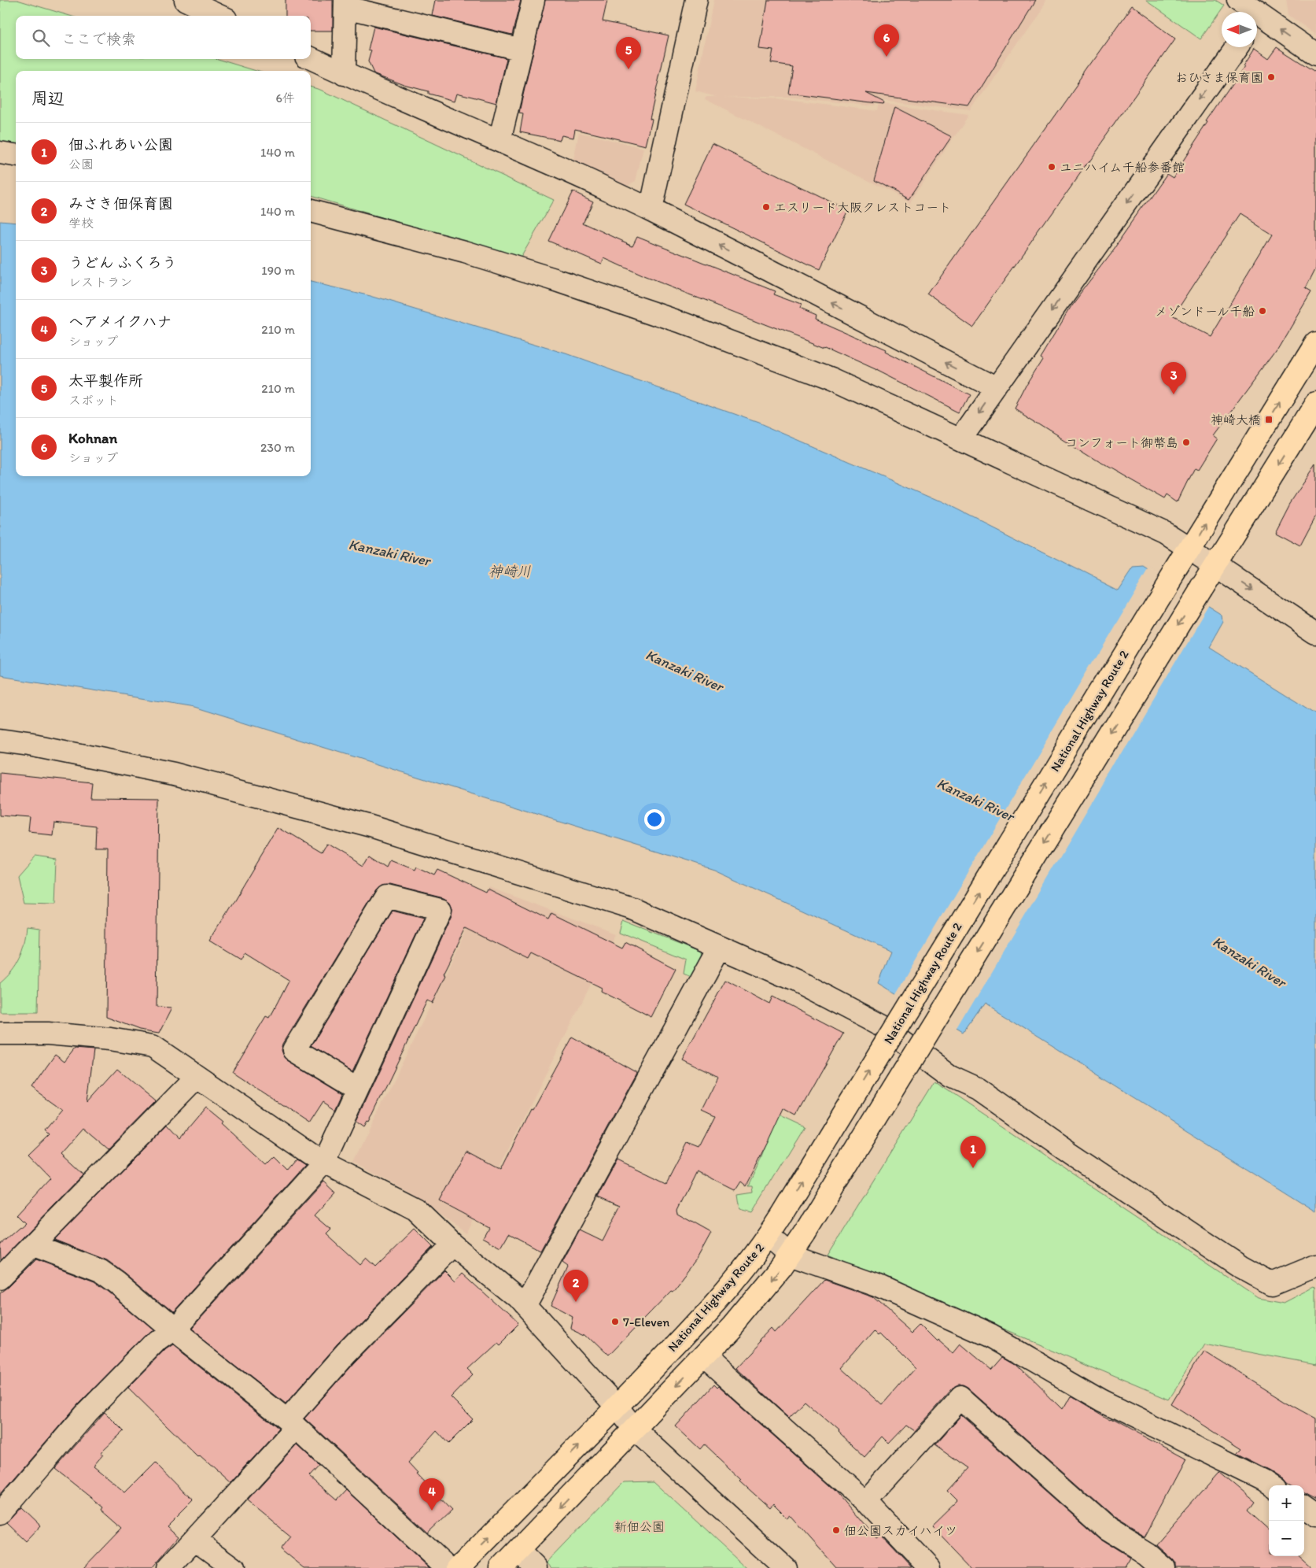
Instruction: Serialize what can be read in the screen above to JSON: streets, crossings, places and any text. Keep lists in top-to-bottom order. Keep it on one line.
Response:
{"streets":{"highway":["National Highway Route 2"]},"water":["Kanzaki River","神崎川"],"parks":["新佃公園"],"places":{"other":["おひさま保育園","ユニハイム千船参番館","エスリード大阪クレストコート","メゾンドール千船","コンフォート御幣島","7-Eleven","佃公園スカイハイツ"],"transit":["神崎大橋"]},"north":"left","page":{"search":"ここで検索","pins":["6","5","3","1","2","4"],"heading":["周辺","6件"],"list":[{"mark":"1","name":"佃ふれあい公園","note":"公園","value":"140 m"},{"mark":"2","name":"みさき佃保育園","note":"学校","value":"140 m"},{"mark":"3","name":"うどん ふくろう","note":"レストラン","value":"190 m"},{"mark":"4","name":"ヘアメイクハナ","note":"ショップ","value":"210 m"},{"mark":"5","name":"太平製作所","note":"スポット","value":"210 m"},{"mark":"6","name":"Kohnan","note":"ショップ","value":"230 m"}],"map_buttons":["+","−"]}}
